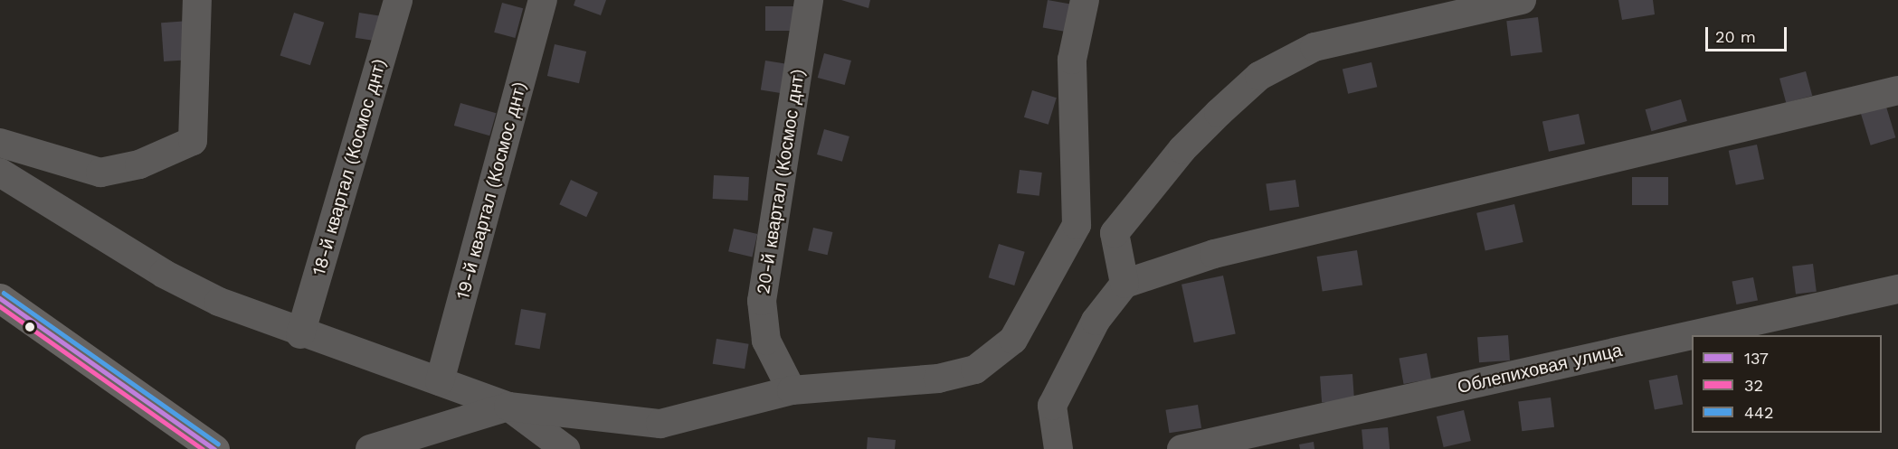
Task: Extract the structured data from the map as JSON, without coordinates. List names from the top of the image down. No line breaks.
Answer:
{"streets":{"street":["18-й квартал (Космос днт)","20-й квартал (Космос днт)","19-й квартал (Космос днт)","Облепиховая улица"]},"lines":["transit line 442","transit line 137","transit line 32"],"legend":["137","32","442"],"scale_bar":"20 m"}
